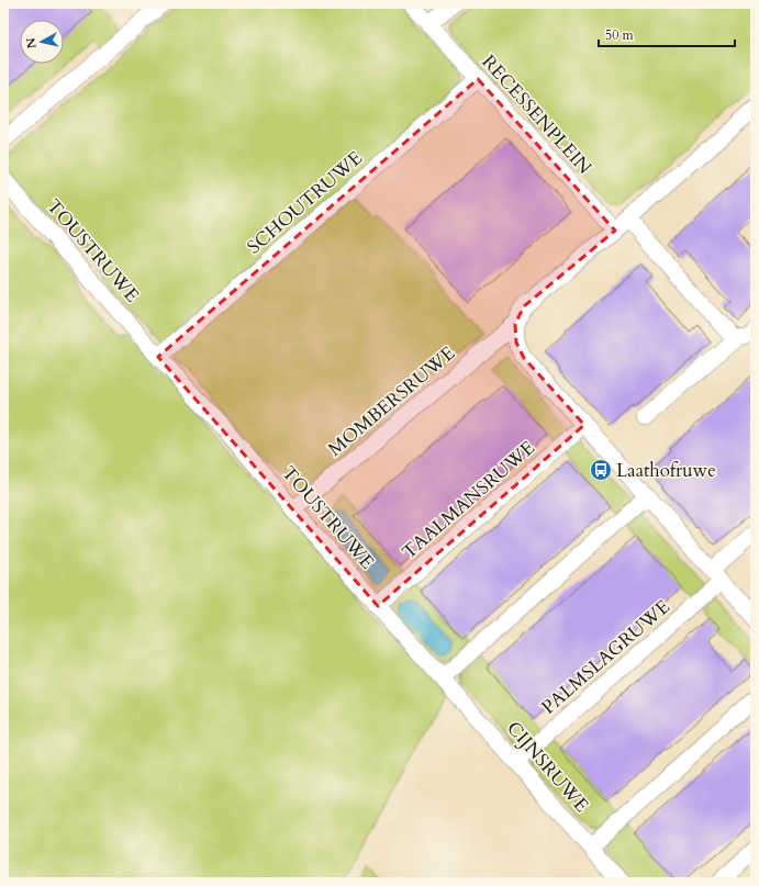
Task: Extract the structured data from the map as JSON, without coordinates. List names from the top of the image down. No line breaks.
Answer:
{"streets":{"street":["RECESSENPLEIN","SCHOUTRUWE","TOUSTRUWE","MOMBERSRUWE","TAALMANSRUWE","PALMSLAGRUWE","CIJNSRUWE"]},"crossings":[["RECESSENPLEIN","SCHOUTRUWE"],["SCHOUTRUWE","TOUSTRUWE"],["TOUSTRUWE","MOMBERSRUWE"],["TOUSTRUWE","TAALMANSRUWE"],["TOUSTRUWE","CIJNSRUWE"],["PALMSLAGRUWE","CIJNSRUWE"]],"places":{"bus stop":["Laathofruwe"]},"scale_bar":"50 m","north":"left"}
